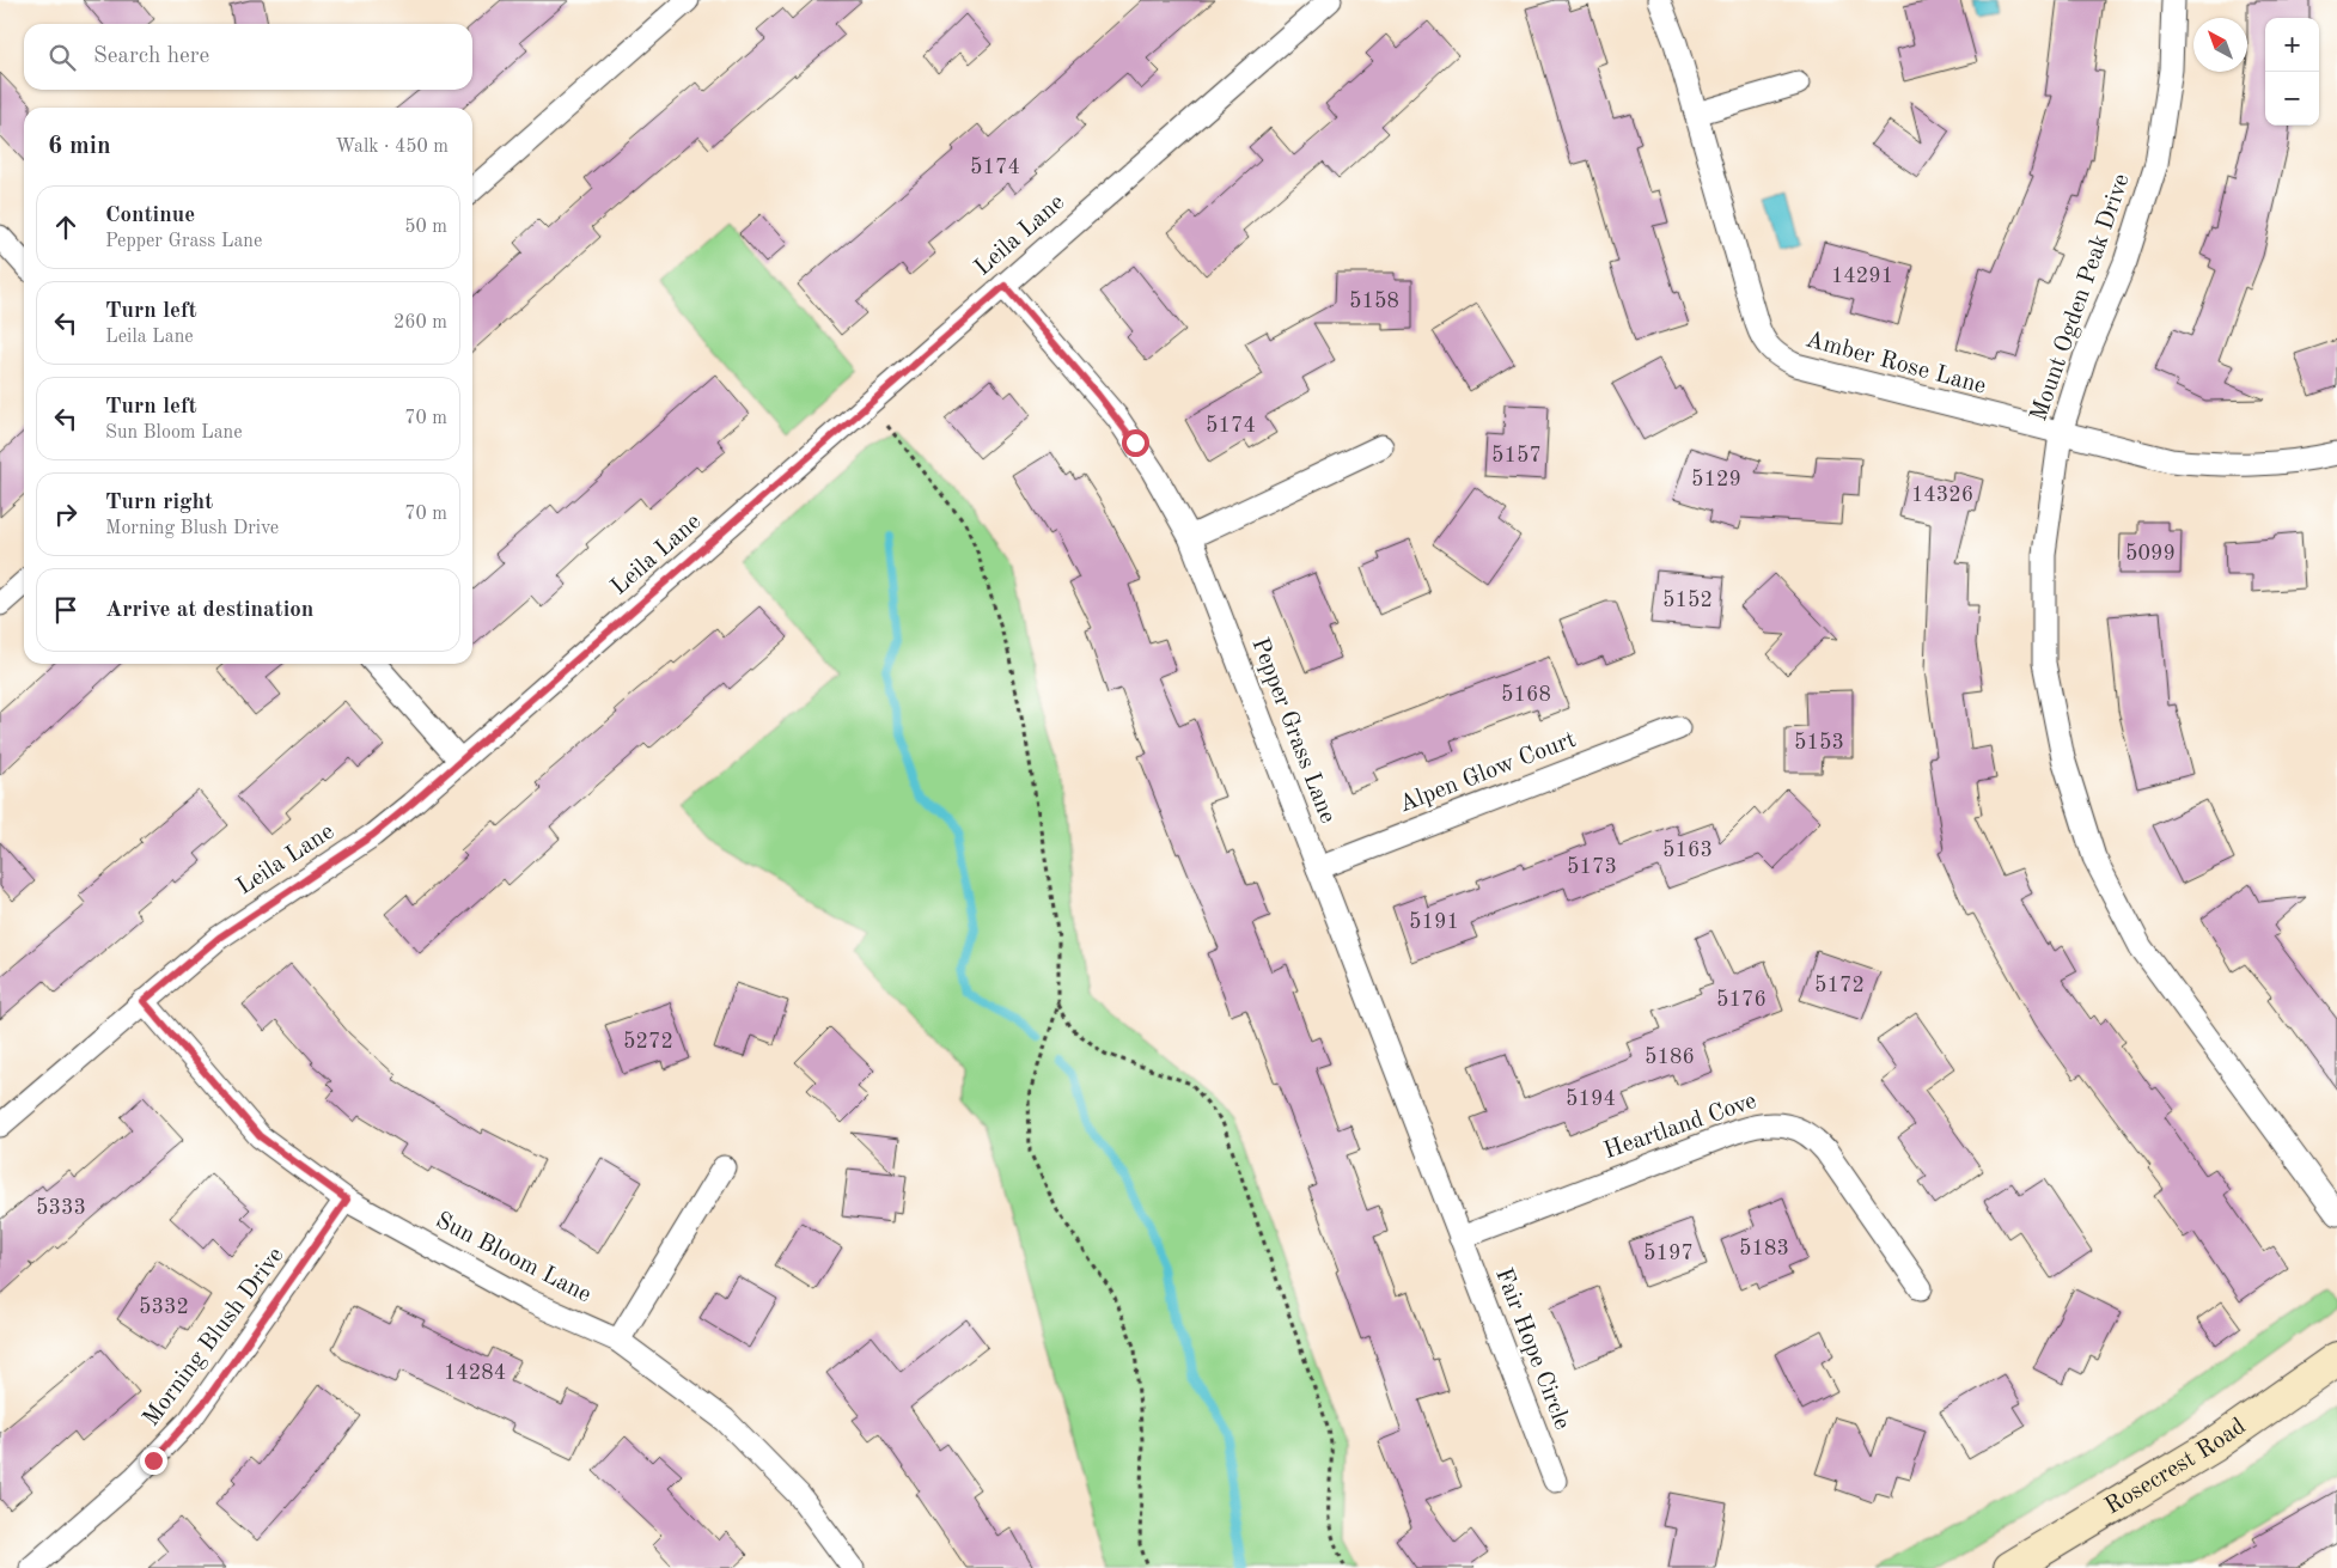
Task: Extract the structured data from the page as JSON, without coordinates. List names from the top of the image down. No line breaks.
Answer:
{"streets":{"main road":["Rosecrest Road"],"street":["Leila Lane","Mount Ogden Peak Drive","Amber Rose Lane","Pepper Grass Lane","Alpen Glow Court","Heartland Cove","Sun Bloom Lane","Morning Blush Drive","Fair Hope Circle"]},"crossings":[["Leila Lane","Pepper Grass Lane"],["Leila Lane","Sun Bloom Lane"],["Mount Ogden Peak Drive","Amber Rose Lane"],["Pepper Grass Lane","Alpen Glow Court"],["Pepper Grass Lane","Heartland Cove"],["Pepper Grass Lane","Fair Hope Circle"],["Heartland Cove","Fair Hope Circle"],["Sun Bloom Lane","Morning Blush Drive"]],"house_numbers":["5174","14291","5158","5174","5157","5129","14326","5099","5152","5168","5153","5163","5173","5191","5172","5176","5272","5186","5194","5333","5183","5197","5332","14284"],"north":"top left","page":{"map_buttons":["+","−"],"search":"Search here","heading":["6 min","Walk · 450 m"],"list":[["Continue","Pepper Grass Lane","50 m"],["Turn left","Leila Lane","260 m"],["Turn left","Sun Bloom Lane","70 m"],["Turn right","Morning Blush Drive","70 m"],"Arrive at destination"]}}
